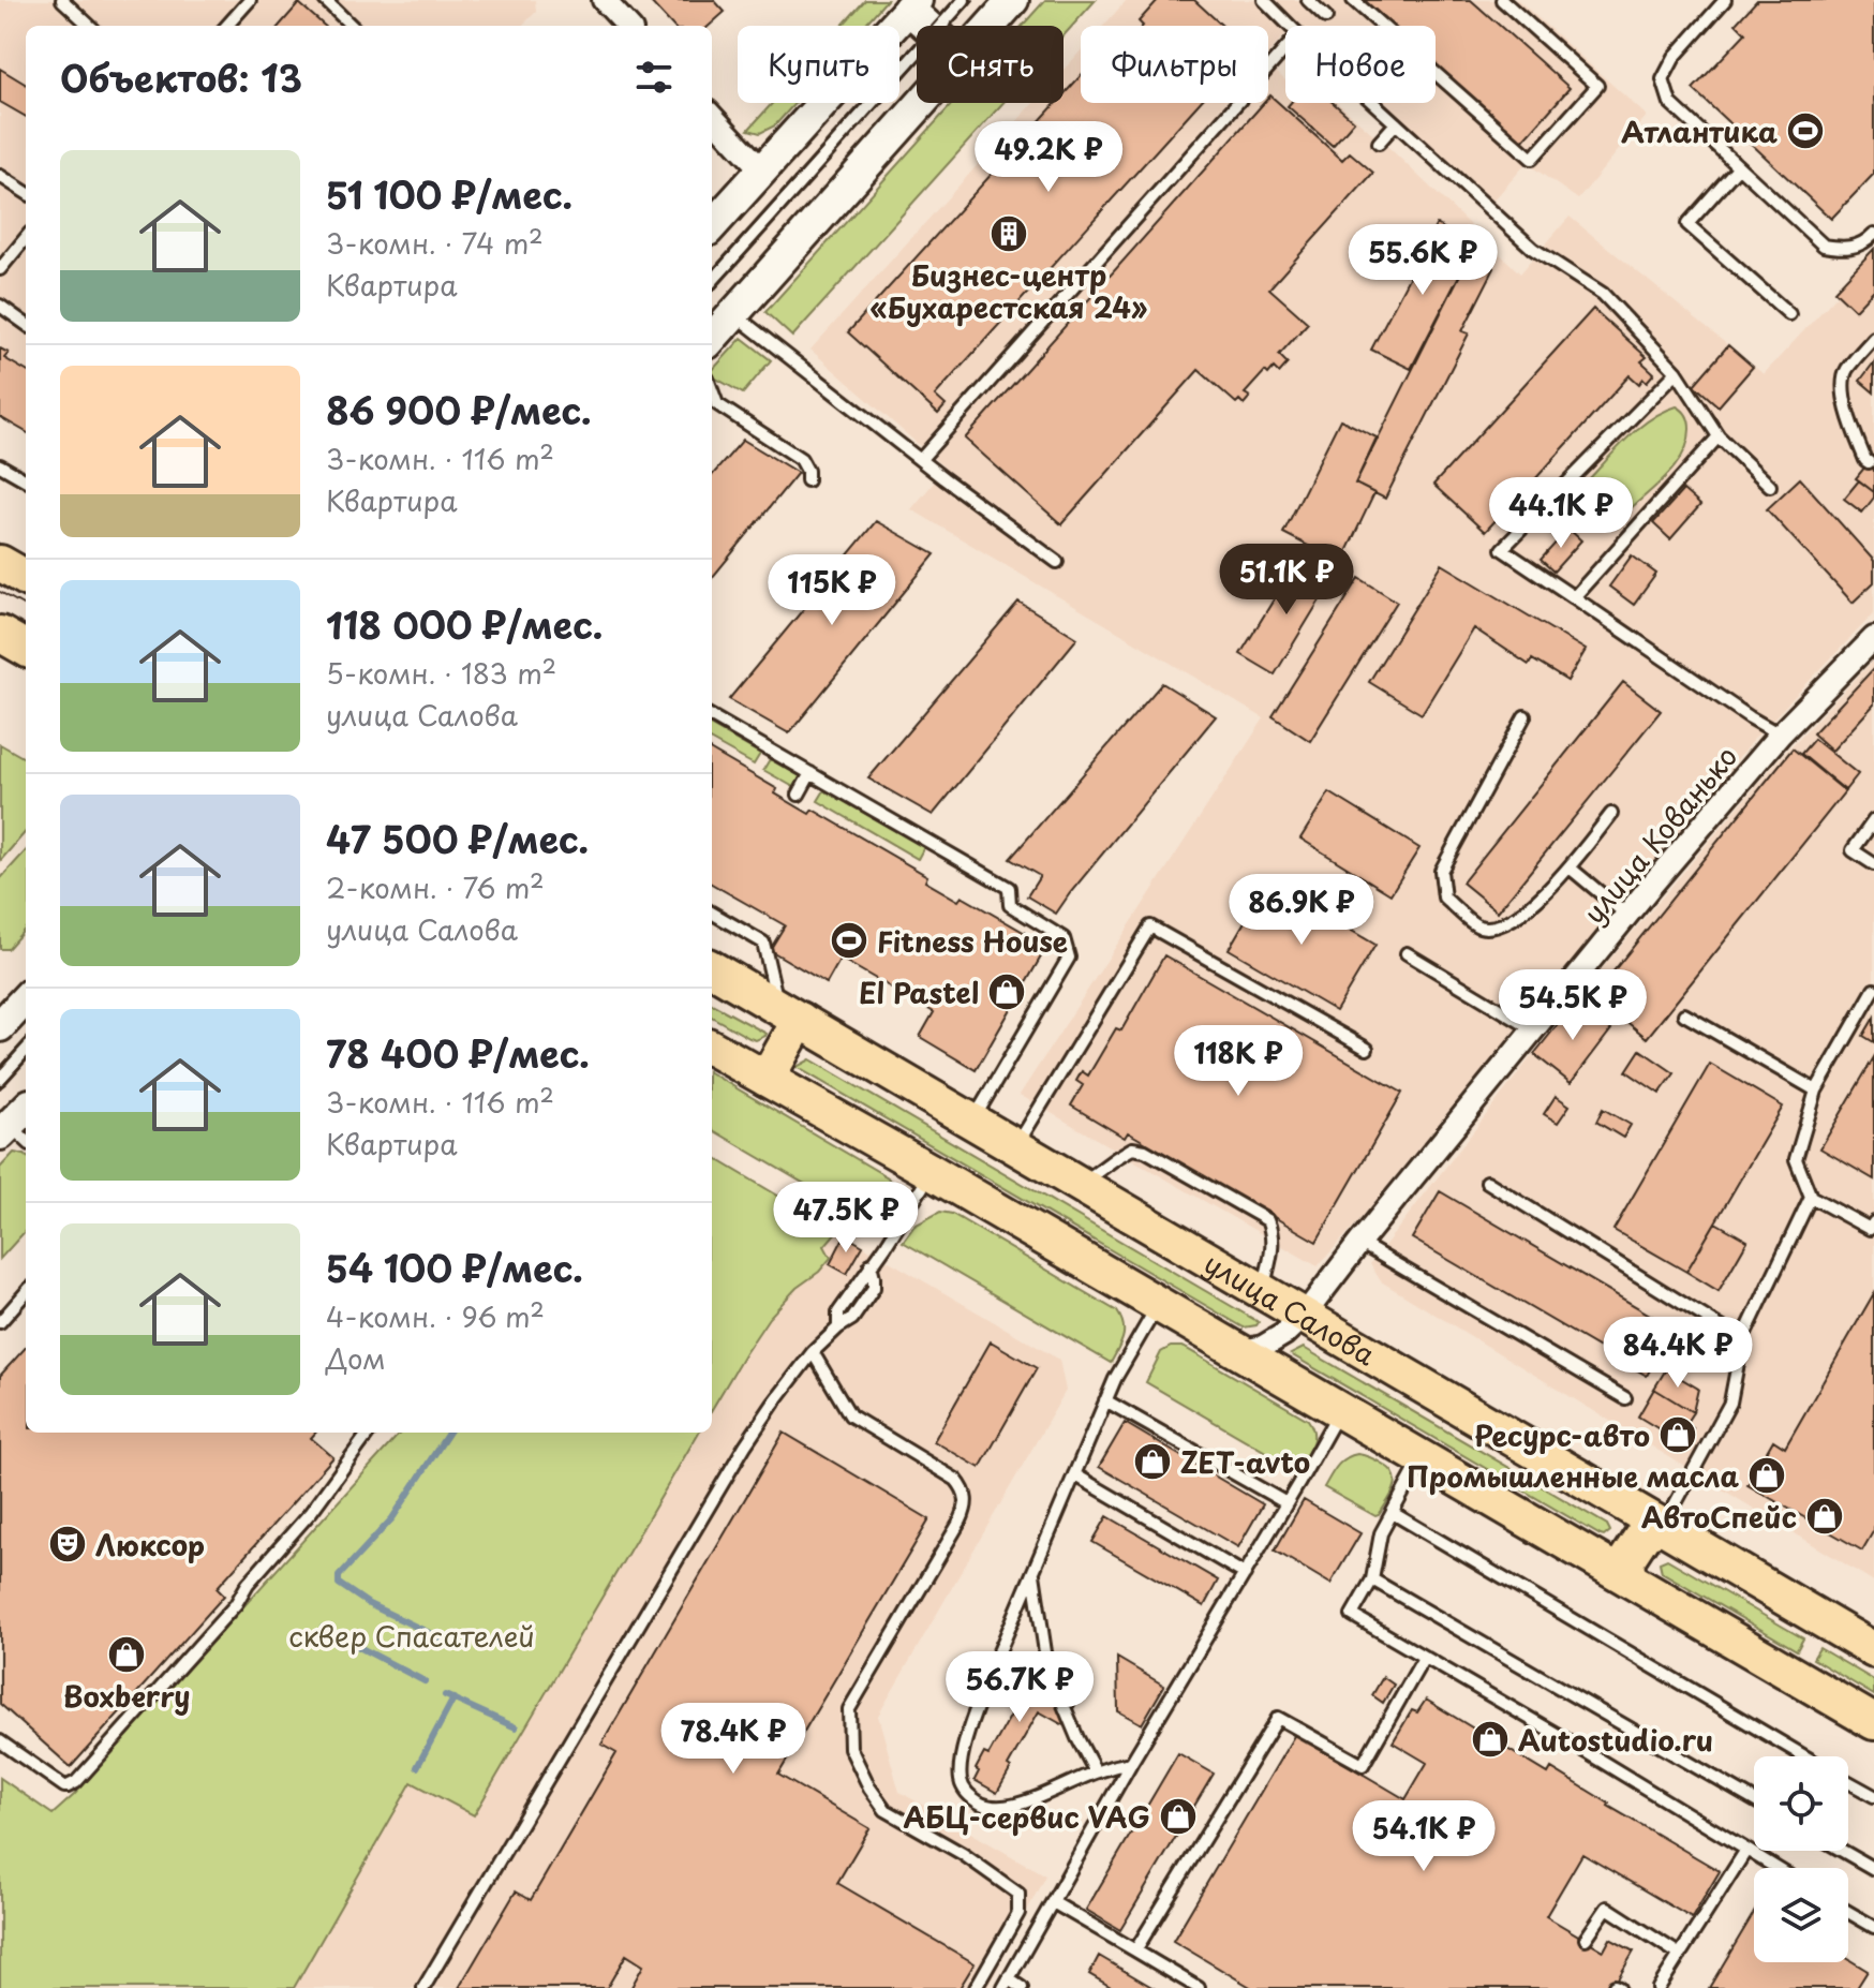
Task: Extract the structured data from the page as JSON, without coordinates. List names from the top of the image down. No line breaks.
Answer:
{"streets":{"main road":["улица Салова"],"street":["улица Кованько"]},"crossings":[["улица Кованько","улица Салова"]],"parks":["cквер Спасателей"],"places":{"sports":["Атлантика","Fitness House"],"building":["Бизнес-центр «Бухарестская 24»"],"shop":["El Pastel","Ресурс-авто","ZET-avto","Промышленные масла","АвтоСпейс","Boxberry","Autostudio.ru","АБЦ-сервис VAG"],"theatre":["Люксор"]},"page":{"chip":["Купить","Снять","Фильтры","Новое"],"heading":"Объектов: 13","price":["49.2K ₽","55.6K ₽","44.1K ₽","51.1K ₽","115K ₽","86.9K ₽","54.5K ₽","118K ₽","47.5K ₽","84.4K ₽","56.7K ₽","78.4K ₽","54.1K ₽"],"list":[{"name":"51 100 ₽/мес.","note":"3-комн. · 74 m² · Квартира"},{"name":"86 900 ₽/мес.","note":"3-комн. · 116 m² · Квартира"},{"name":"118 000 ₽/мес.","note":"5-комн. · 183 m² · улица Салова"},{"name":"47 500 ₽/мес.","note":"2-комн. · 76 m² · улица Салова"},{"name":"78 400 ₽/мес.","note":"3-комн. · 116 m² · Квартира"},{"name":"54 100 ₽/мес.","note":"4-комн. · 96 m² · Дом"}]}}
